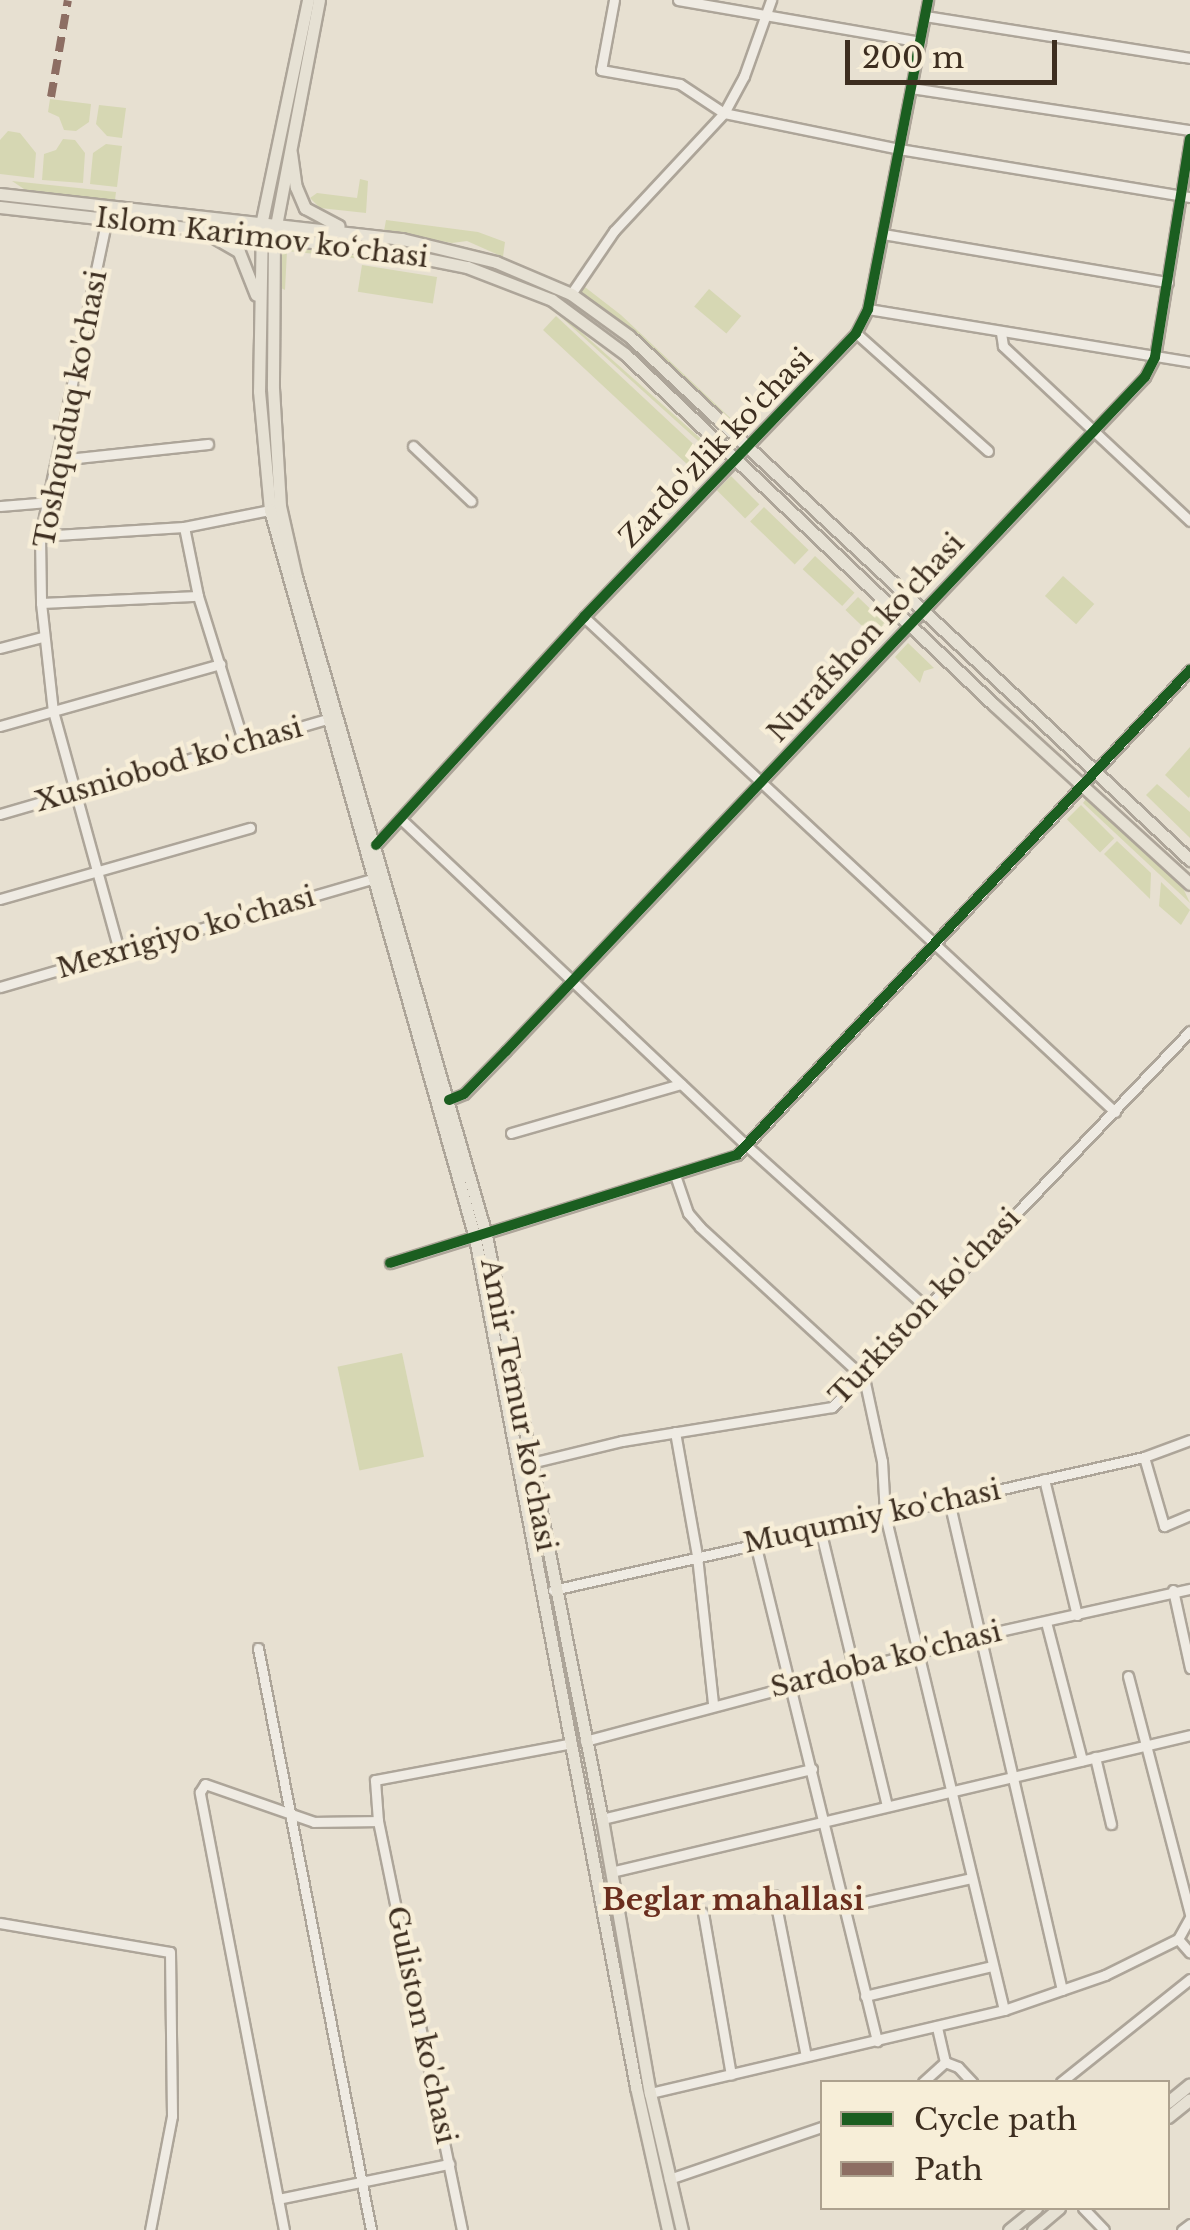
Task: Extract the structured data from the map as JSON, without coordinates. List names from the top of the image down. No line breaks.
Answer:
{"streets":{"main road":["Islom Karimov ko‘chasi","Amir Temur ko'chasi"],"street":["Toshquduq ko'chasi","Zardo'zlik ko'chasi","Nurafshon ko'chasi","Xusniobod ko'chasi","Mexrigiyo ko'chasi","Turkiston ko'chasi","Muqumiy ko'chasi","Sardoba ko'chasi","Guliston ko'chasi"]},"crossings":[["Islom Karimov ko‘chasi","Toshquduq ko'chasi"],["Islom Karimov ko‘chasi","Zardo'zlik ko'chasi"],["Islom Karimov ko‘chasi","Nurafshon ko'chasi"],["Islom Karimov ko‘chasi","Amir Temur ko'chasi"],["Toshquduq ko'chasi","Xusniobod ko'chasi"],["Toshquduq ko'chasi","Mexrigiyo ko'chasi"],["Zardo'zlik ko'chasi","Amir Temur ko'chasi"],["Nurafshon ko'chasi","Amir Temur ko'chasi"],["Xusniobod ko'chasi","Amir Temur ko'chasi"],["Mexrigiyo ko'chasi","Amir Temur ko'chasi"],["Turkiston ko'chasi","Amir Temur ko'chasi"],["Amir Temur ko'chasi","Muqumiy ko'chasi"],["Amir Temur ko'chasi","Sardoba ko'chasi"],["Amir Temur ko'chasi","Guliston ko'chasi"],["Sardoba ko'chasi","Guliston ko'chasi"]],"districts":["Beglar mahallasi"],"legend":["Cycle path","Path"],"scale_bar":"200 m"}
